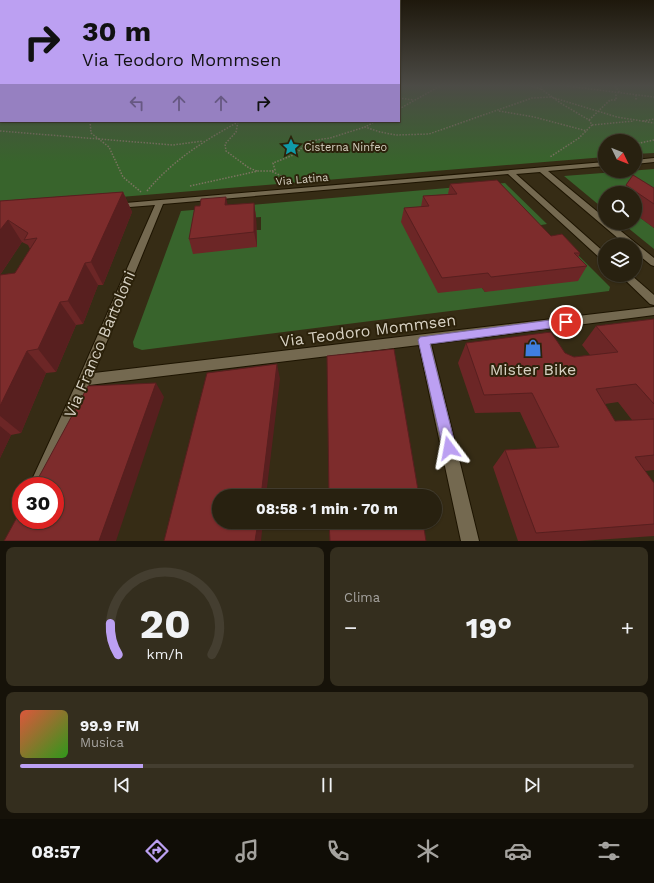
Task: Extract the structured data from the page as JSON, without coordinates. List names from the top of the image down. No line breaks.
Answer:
{"streets":{"street":["Via Latina","Via Teodoro Mommsen","Via Franco Bartoloni"]},"crossings":[["Via Latina","Via Franco Bartoloni"],["Via Teodoro Mommsen","Via Franco Bartoloni"]],"places":{"place":["Cisterna Ninfeo"],"shop":["Mister Bike"]},"north":"bottom right","page":{"turn":["30 m","Via Teodoro Mommsen"],"limit":"30","trip":"08:58 · 1 min · 70 m","tile":"Clima","heat":["−","19°","+"],"song":["99.9 FM","Musica"],"tabs":"08:57","gauge":["20","km/h"]}}
